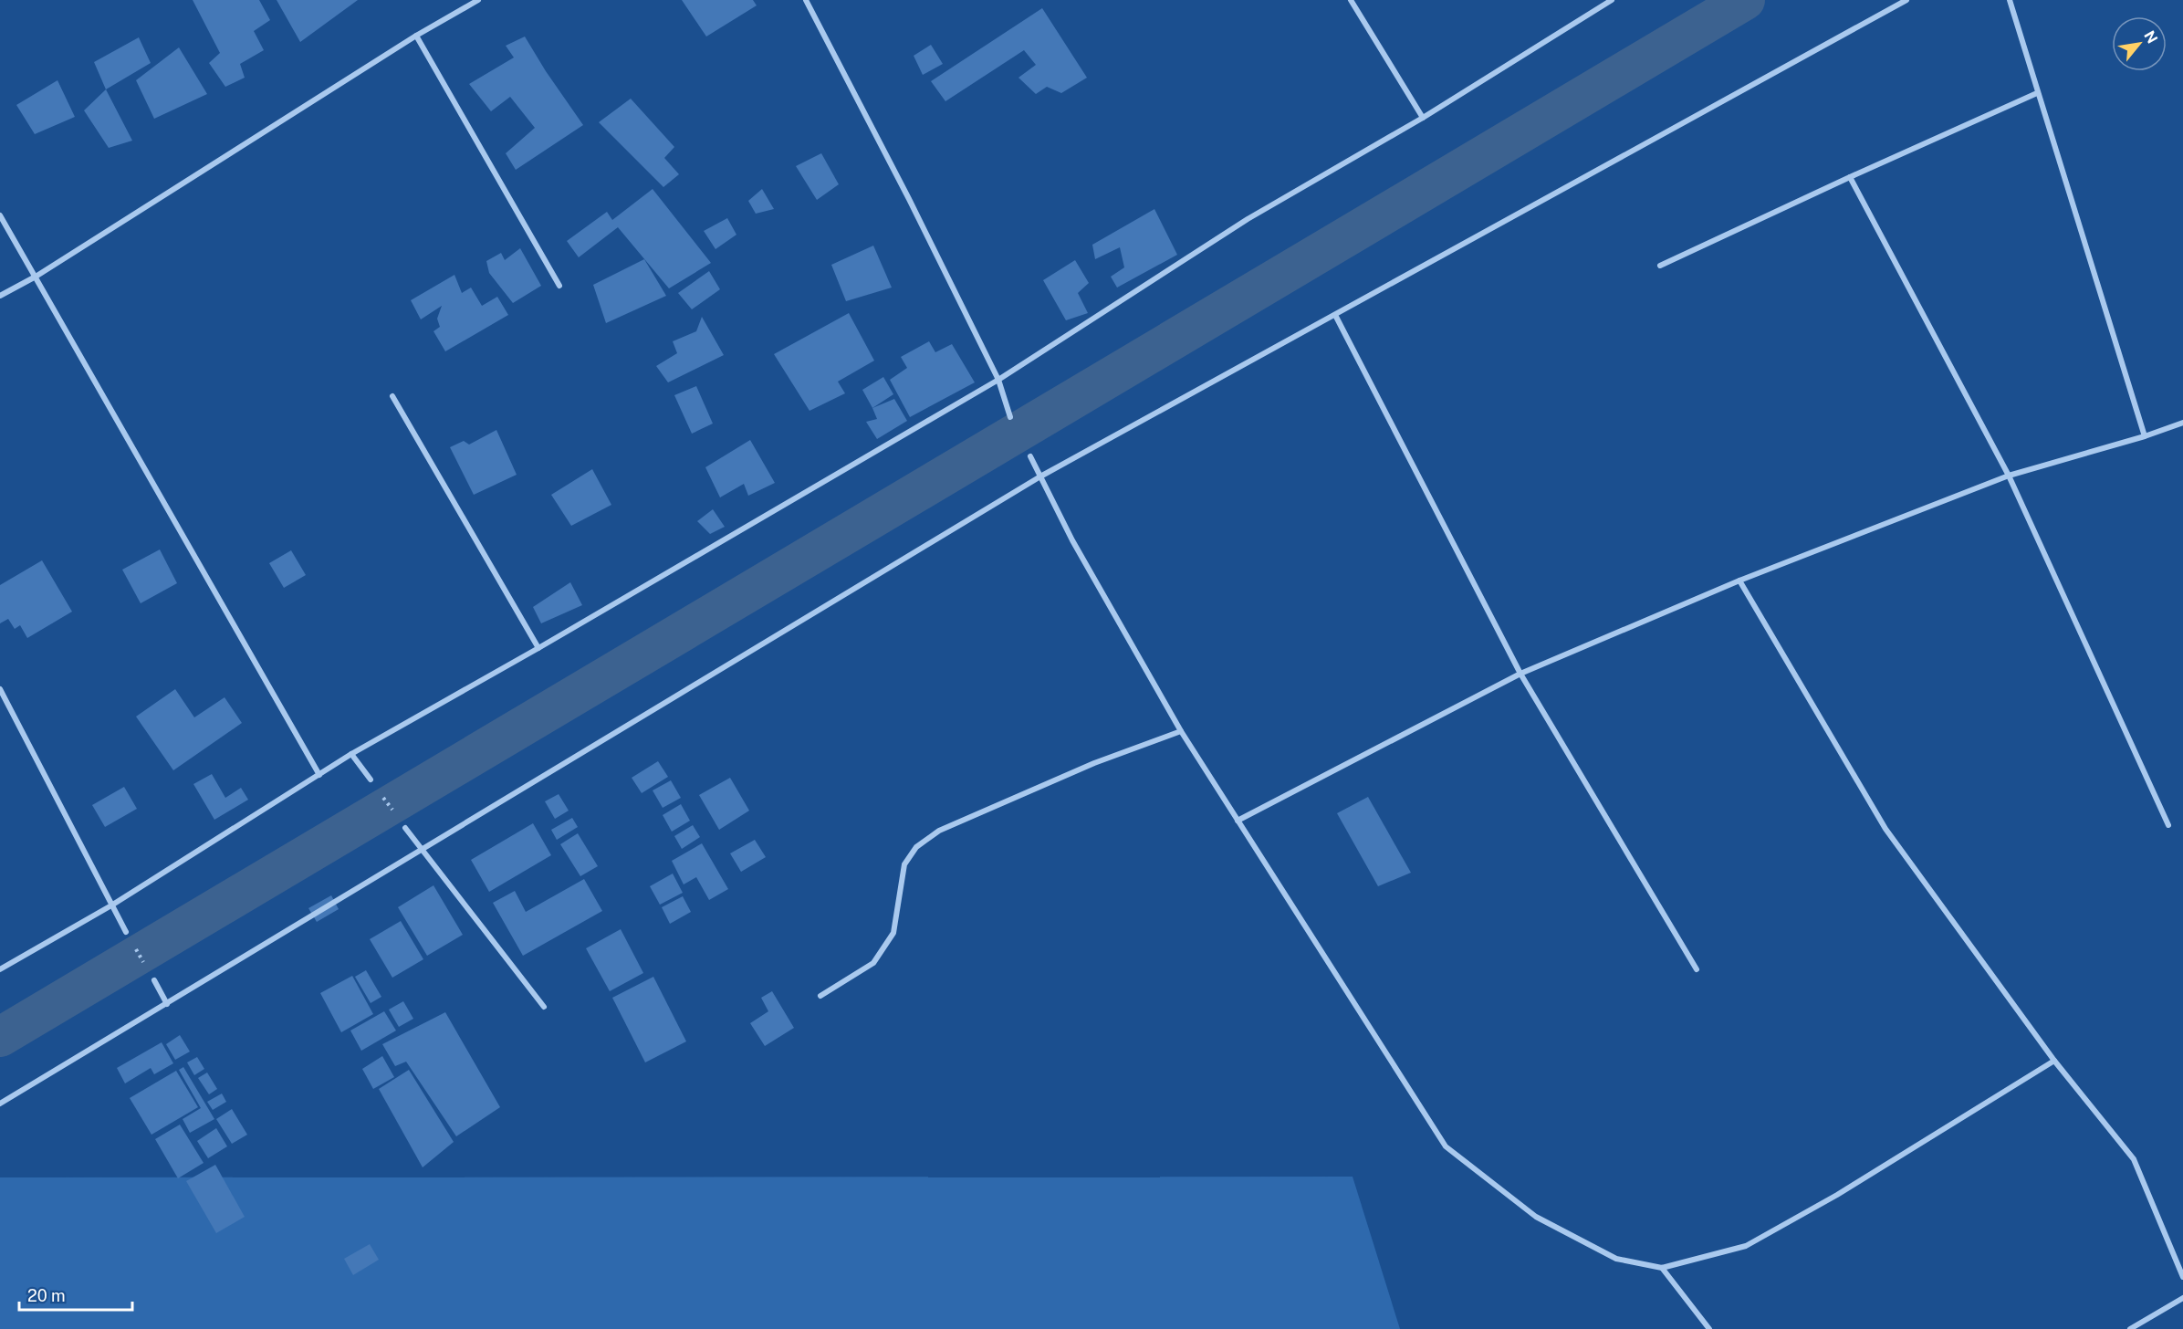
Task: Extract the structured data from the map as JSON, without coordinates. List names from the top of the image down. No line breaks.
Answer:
{"scale_bar":"20 m","north":"top right"}
